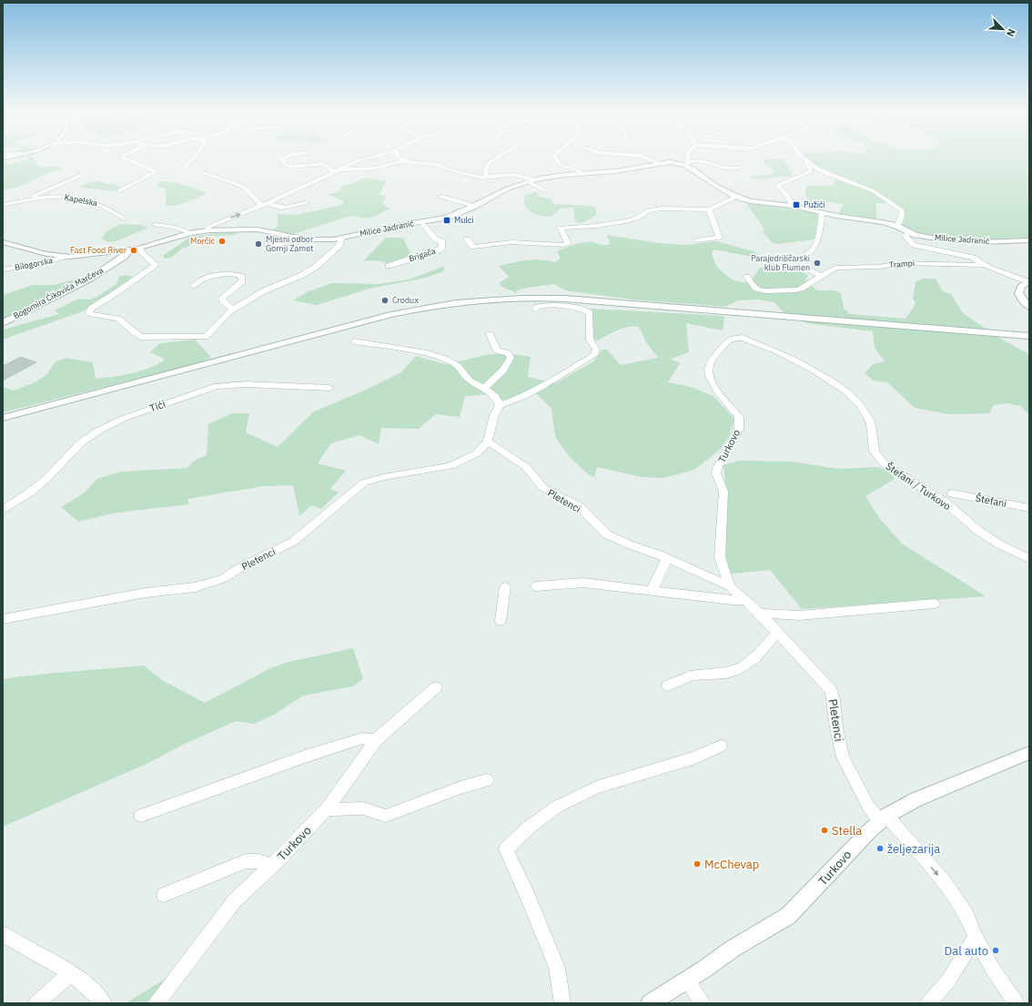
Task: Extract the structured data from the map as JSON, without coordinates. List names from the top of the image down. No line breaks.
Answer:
{"streets":{"street":["Kapelska","Milice Jadranić","Brigača","Bilogorska","Trampi","Bogomira Ćikovića Marčeva","Tići","Turkovo","Štefani / Turkovo","Pletenci","Štefani"]},"crossings":[["Milice Jadranić","Brigača"],["Milice Jadranić","Bilogorska"],["Milice Jadranić","Trampi"],["Milice Jadranić","Bogomira Ćikovića Marčeva"],["Turkovo","Štefani / Turkovo"],["Turkovo","Pletenci"]],"places":{"transit":["Pužići","Mulci"],"other":["Morčić","Mjesni odbor Gornji Zamet","Fast Food River","Parajedriličarski klub Flumen","Crodux","Stella","željezarija","McChevap","Dal auto"]},"north":"bottom right"}
